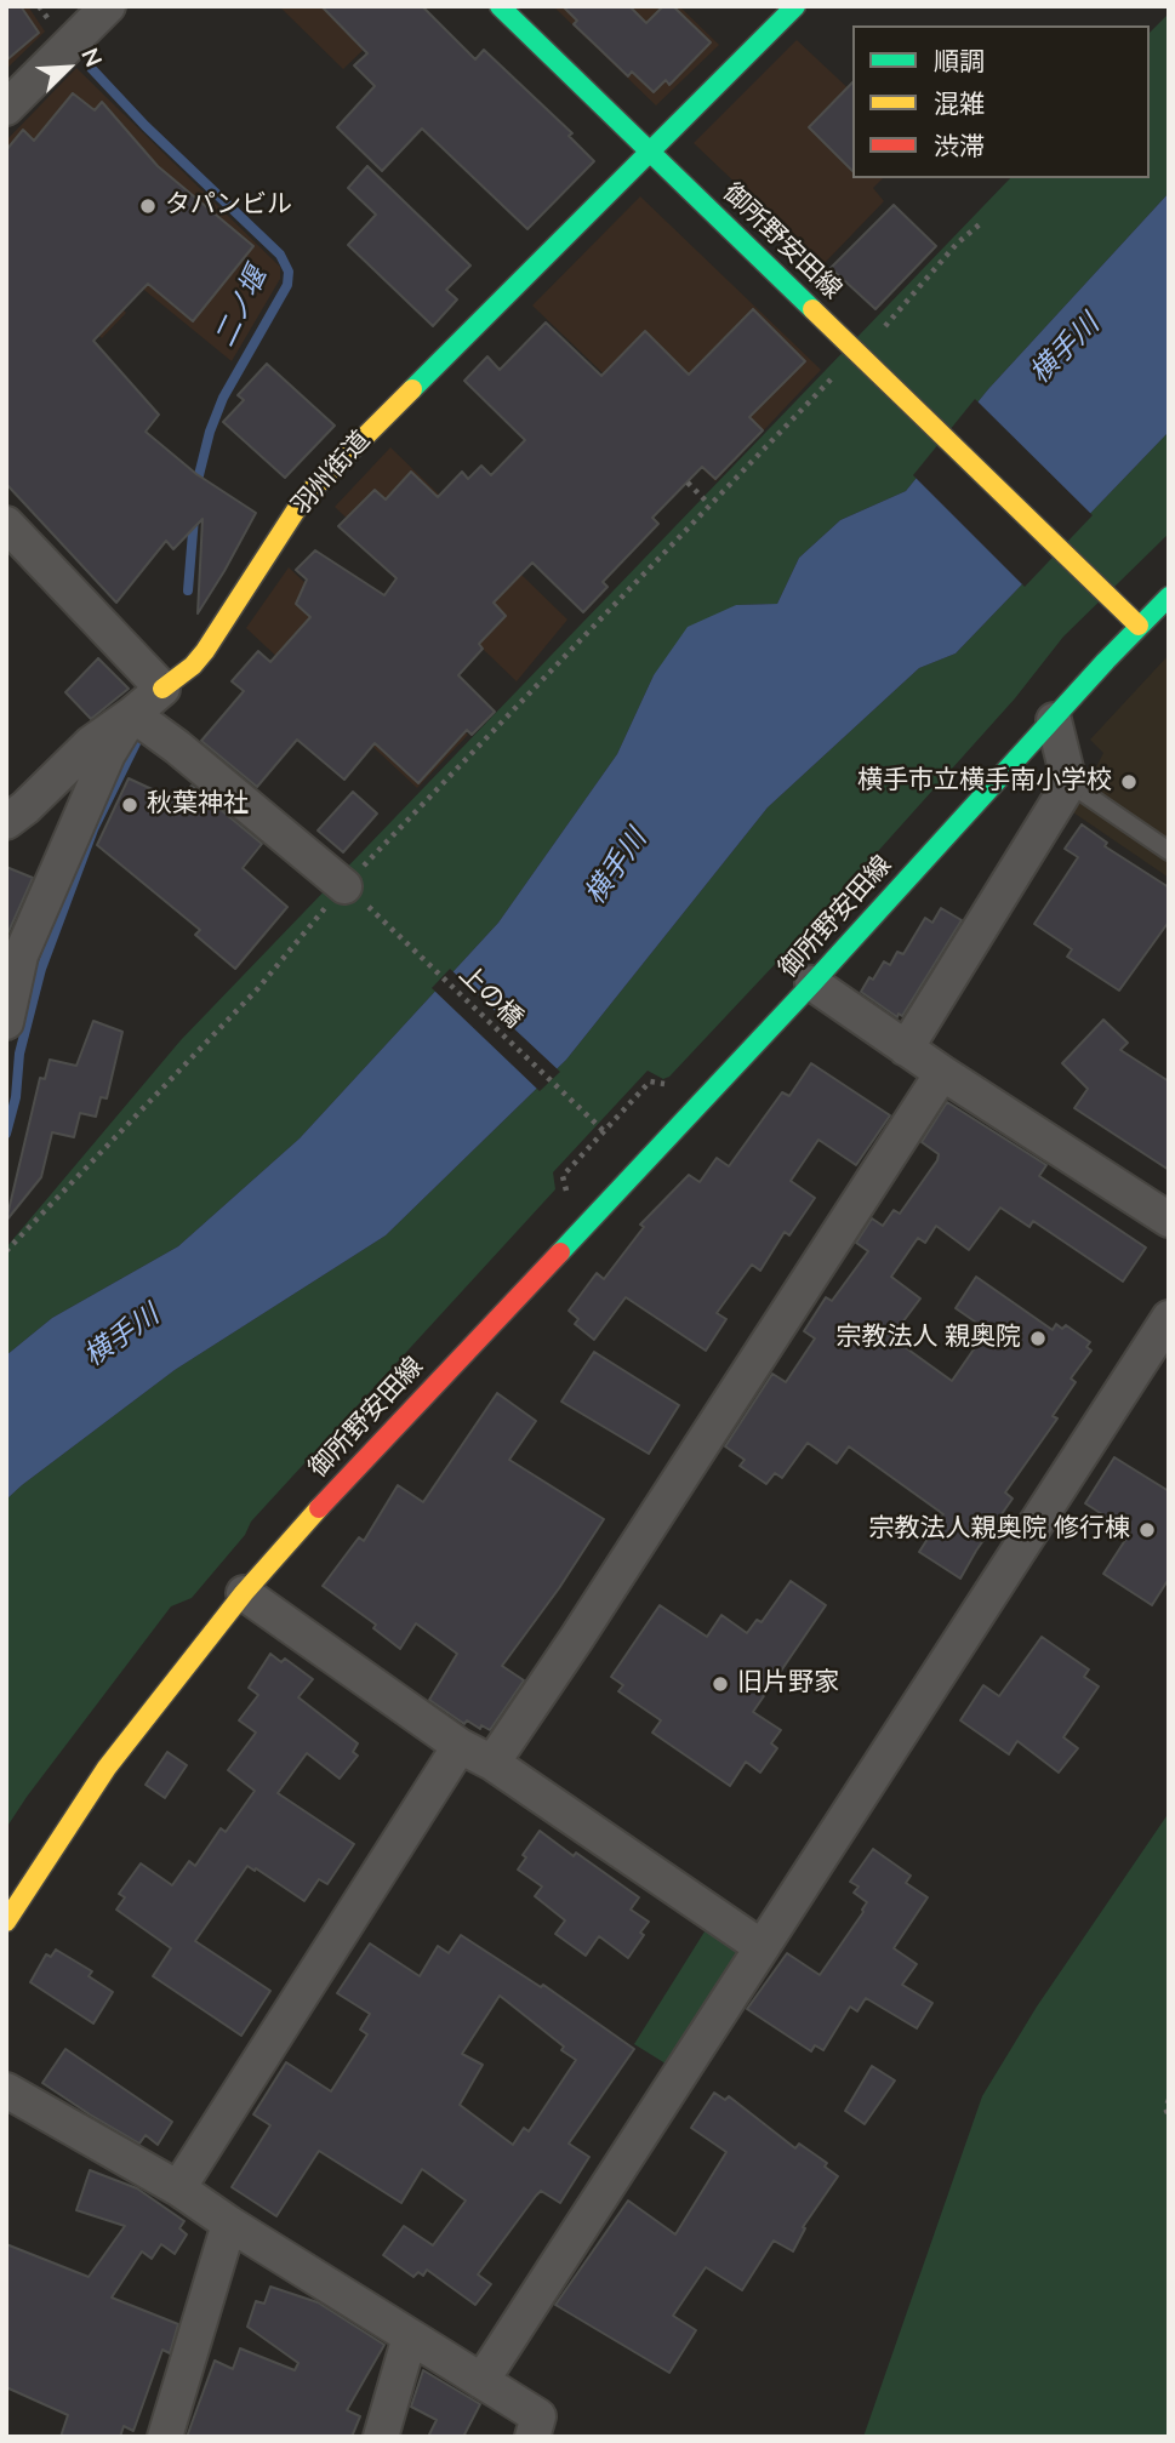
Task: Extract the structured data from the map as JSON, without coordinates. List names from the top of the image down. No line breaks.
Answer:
{"streets":{"main road":["御所野安田線","羽州街道"],"path":["上の橋"]},"crossings":[["御所野安田線","羽州街道"]],"water":["二ノ堰","横手川"],"places":["タパンビル","横手市立横手南小学校","秋葉神社","宗教法人 親奥院","宗教法人親奥院 修行棟","旧片野家"],"legend":["順調","混雑","渋滞"],"north":"top right"}
